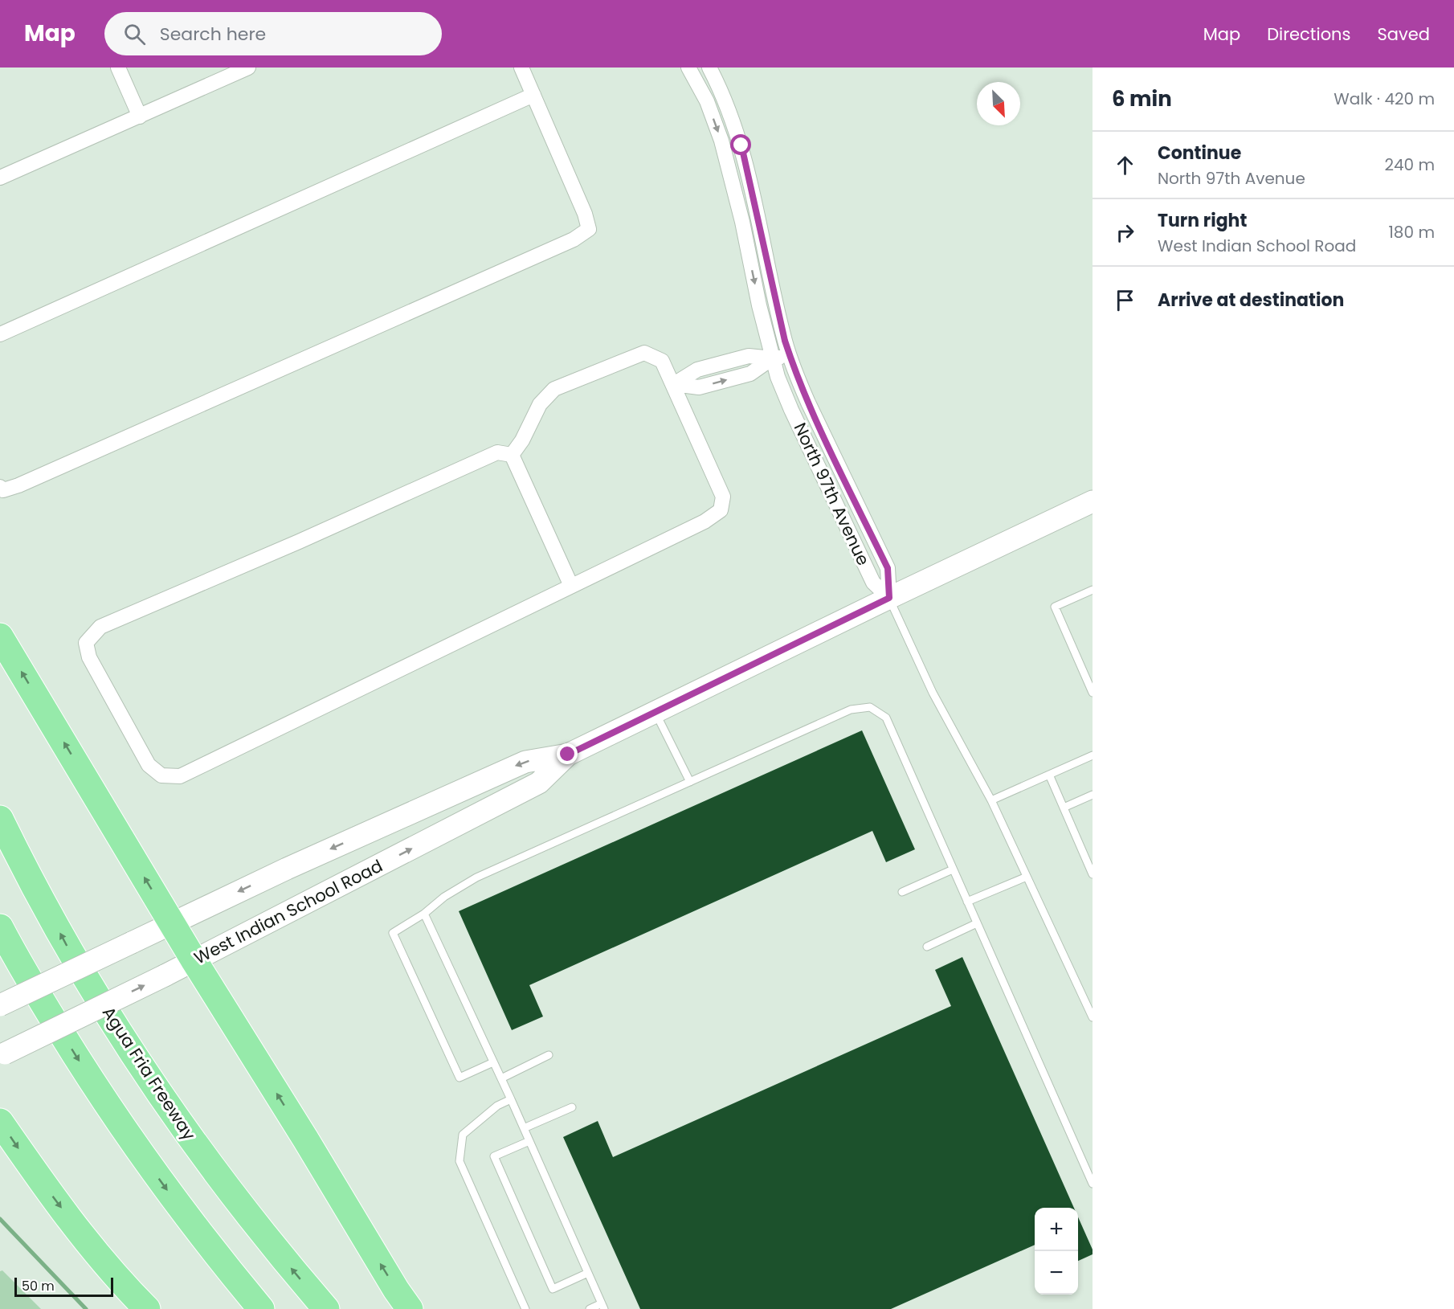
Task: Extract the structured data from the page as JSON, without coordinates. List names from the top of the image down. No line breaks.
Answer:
{"streets":{"highway":["Agua Fria Freeway"],"main road":["West Indian School Road"],"street":["North 97th Avenue"]},"crossings":[["North 97th Avenue","West Indian School Road"]],"scale_bar":"50 m","north":"bottom right","page":{"header":"Map","search":"Search here","nav":["Map","Directions","Saved"],"heading":["6 min","Walk · 420 m"],"list":[["Continue","North 97th Avenue","240 m"],["Turn right","West Indian School Road","180 m"],"Arrive at destination"],"map_buttons":["+","−"],"scale":"50 m"}}
